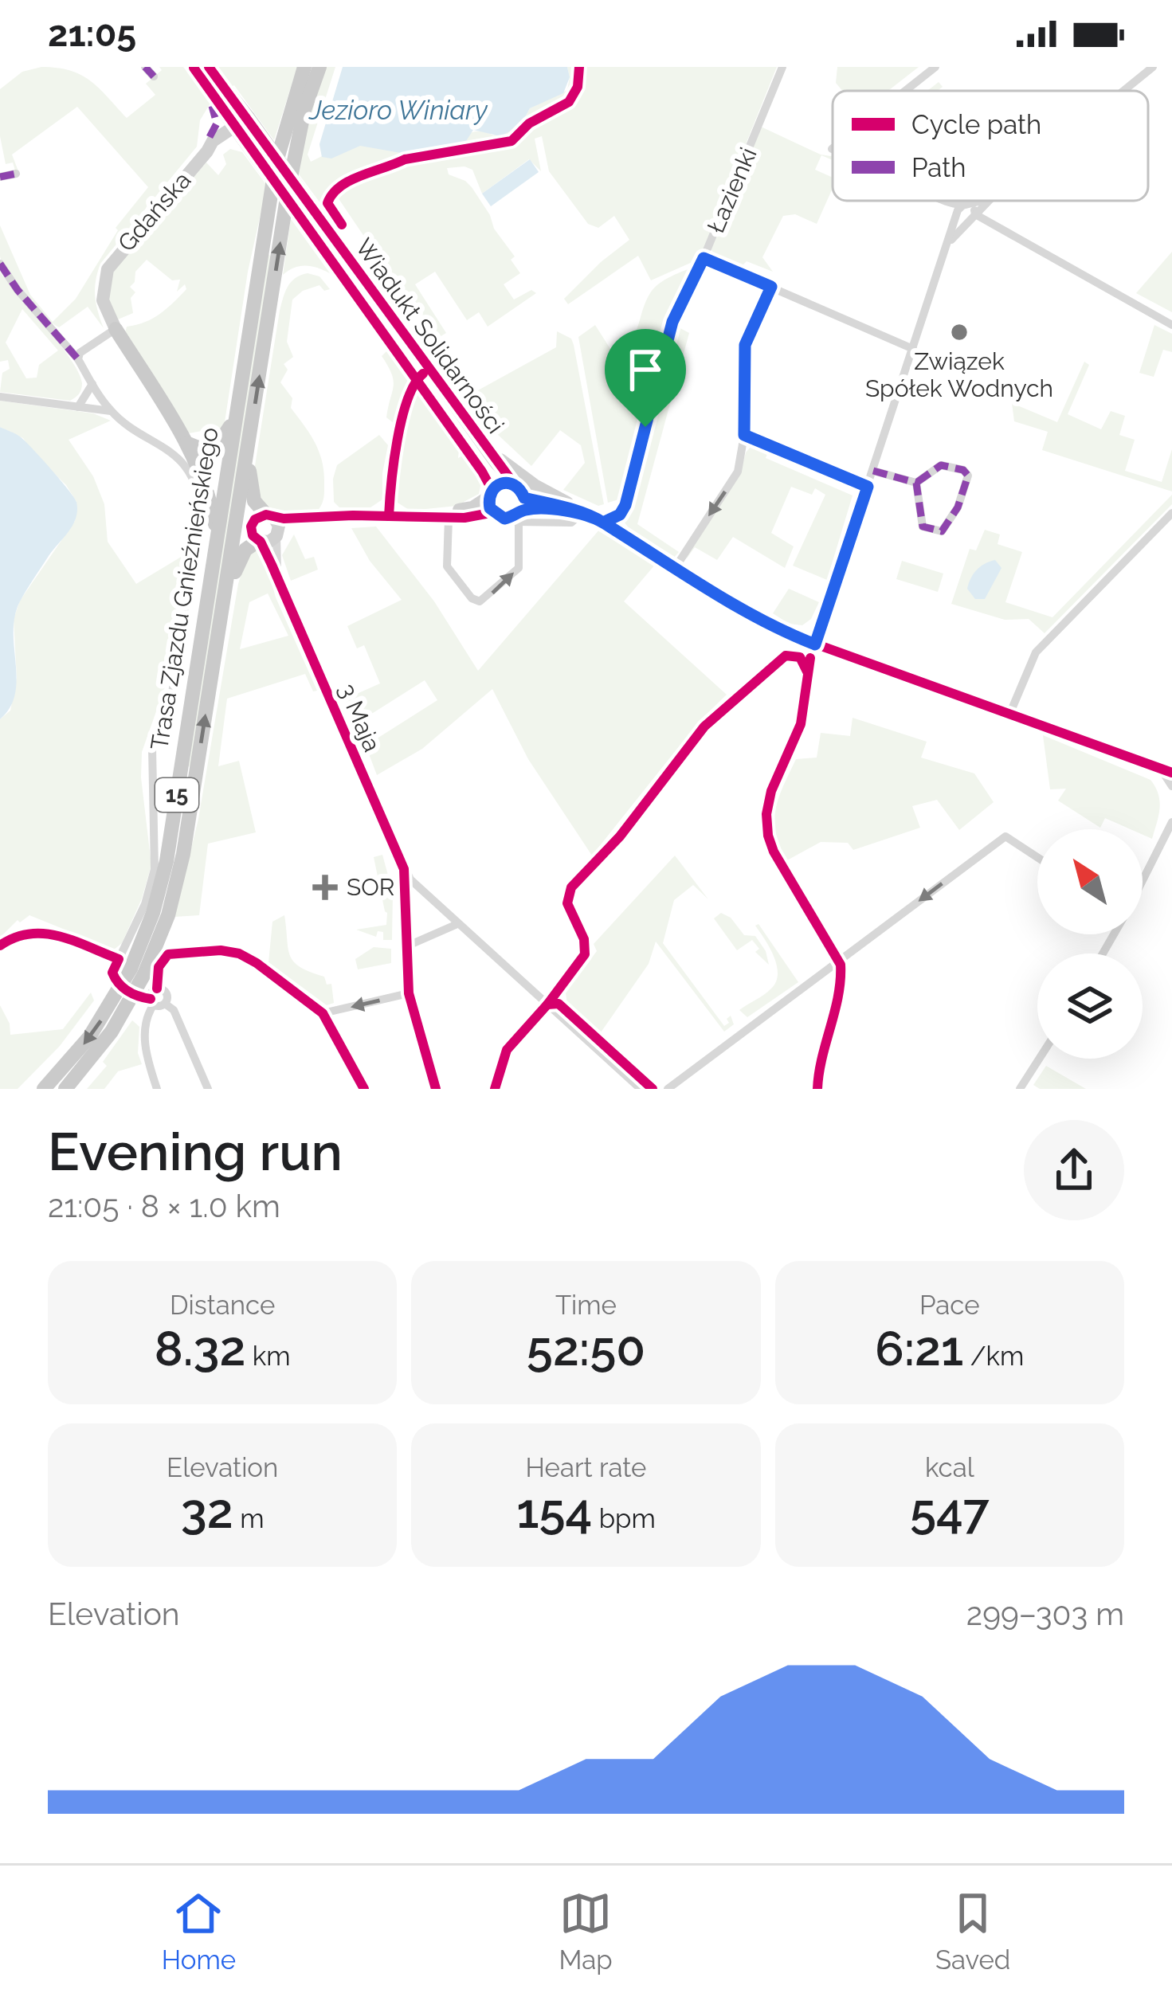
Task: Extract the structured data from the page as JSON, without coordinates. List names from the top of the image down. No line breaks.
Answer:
{"streets":{"main road":["Trasa Zjazdu Gnieźnieńskiego","15"],"street":["Łazienki","Gdańska","Wiadukt Solidarności","3 Maja"]},"crossings":[["Gdańska","Wiadukt Solidarności"]],"water":["Jezioro Winiary"],"places":{"other":["Związek Spółek Wodnych"],"health":["SOR"]},"legend":["Cycle path","Path"],"north":"top left","page":{"status":"21:05","heading":["Evening run","21:05 · 8 × 1.0 km"],"stats":[["Distance","8.32 km"],["Time","52:50"],["Pace","6:21 /km"],["Elevation","32 m"],["Heart rate","154 bpm"],["kcal","547"]],"chart":["Elevation","299–303 m"],"tabs":["Home","Map","Saved"]}}
